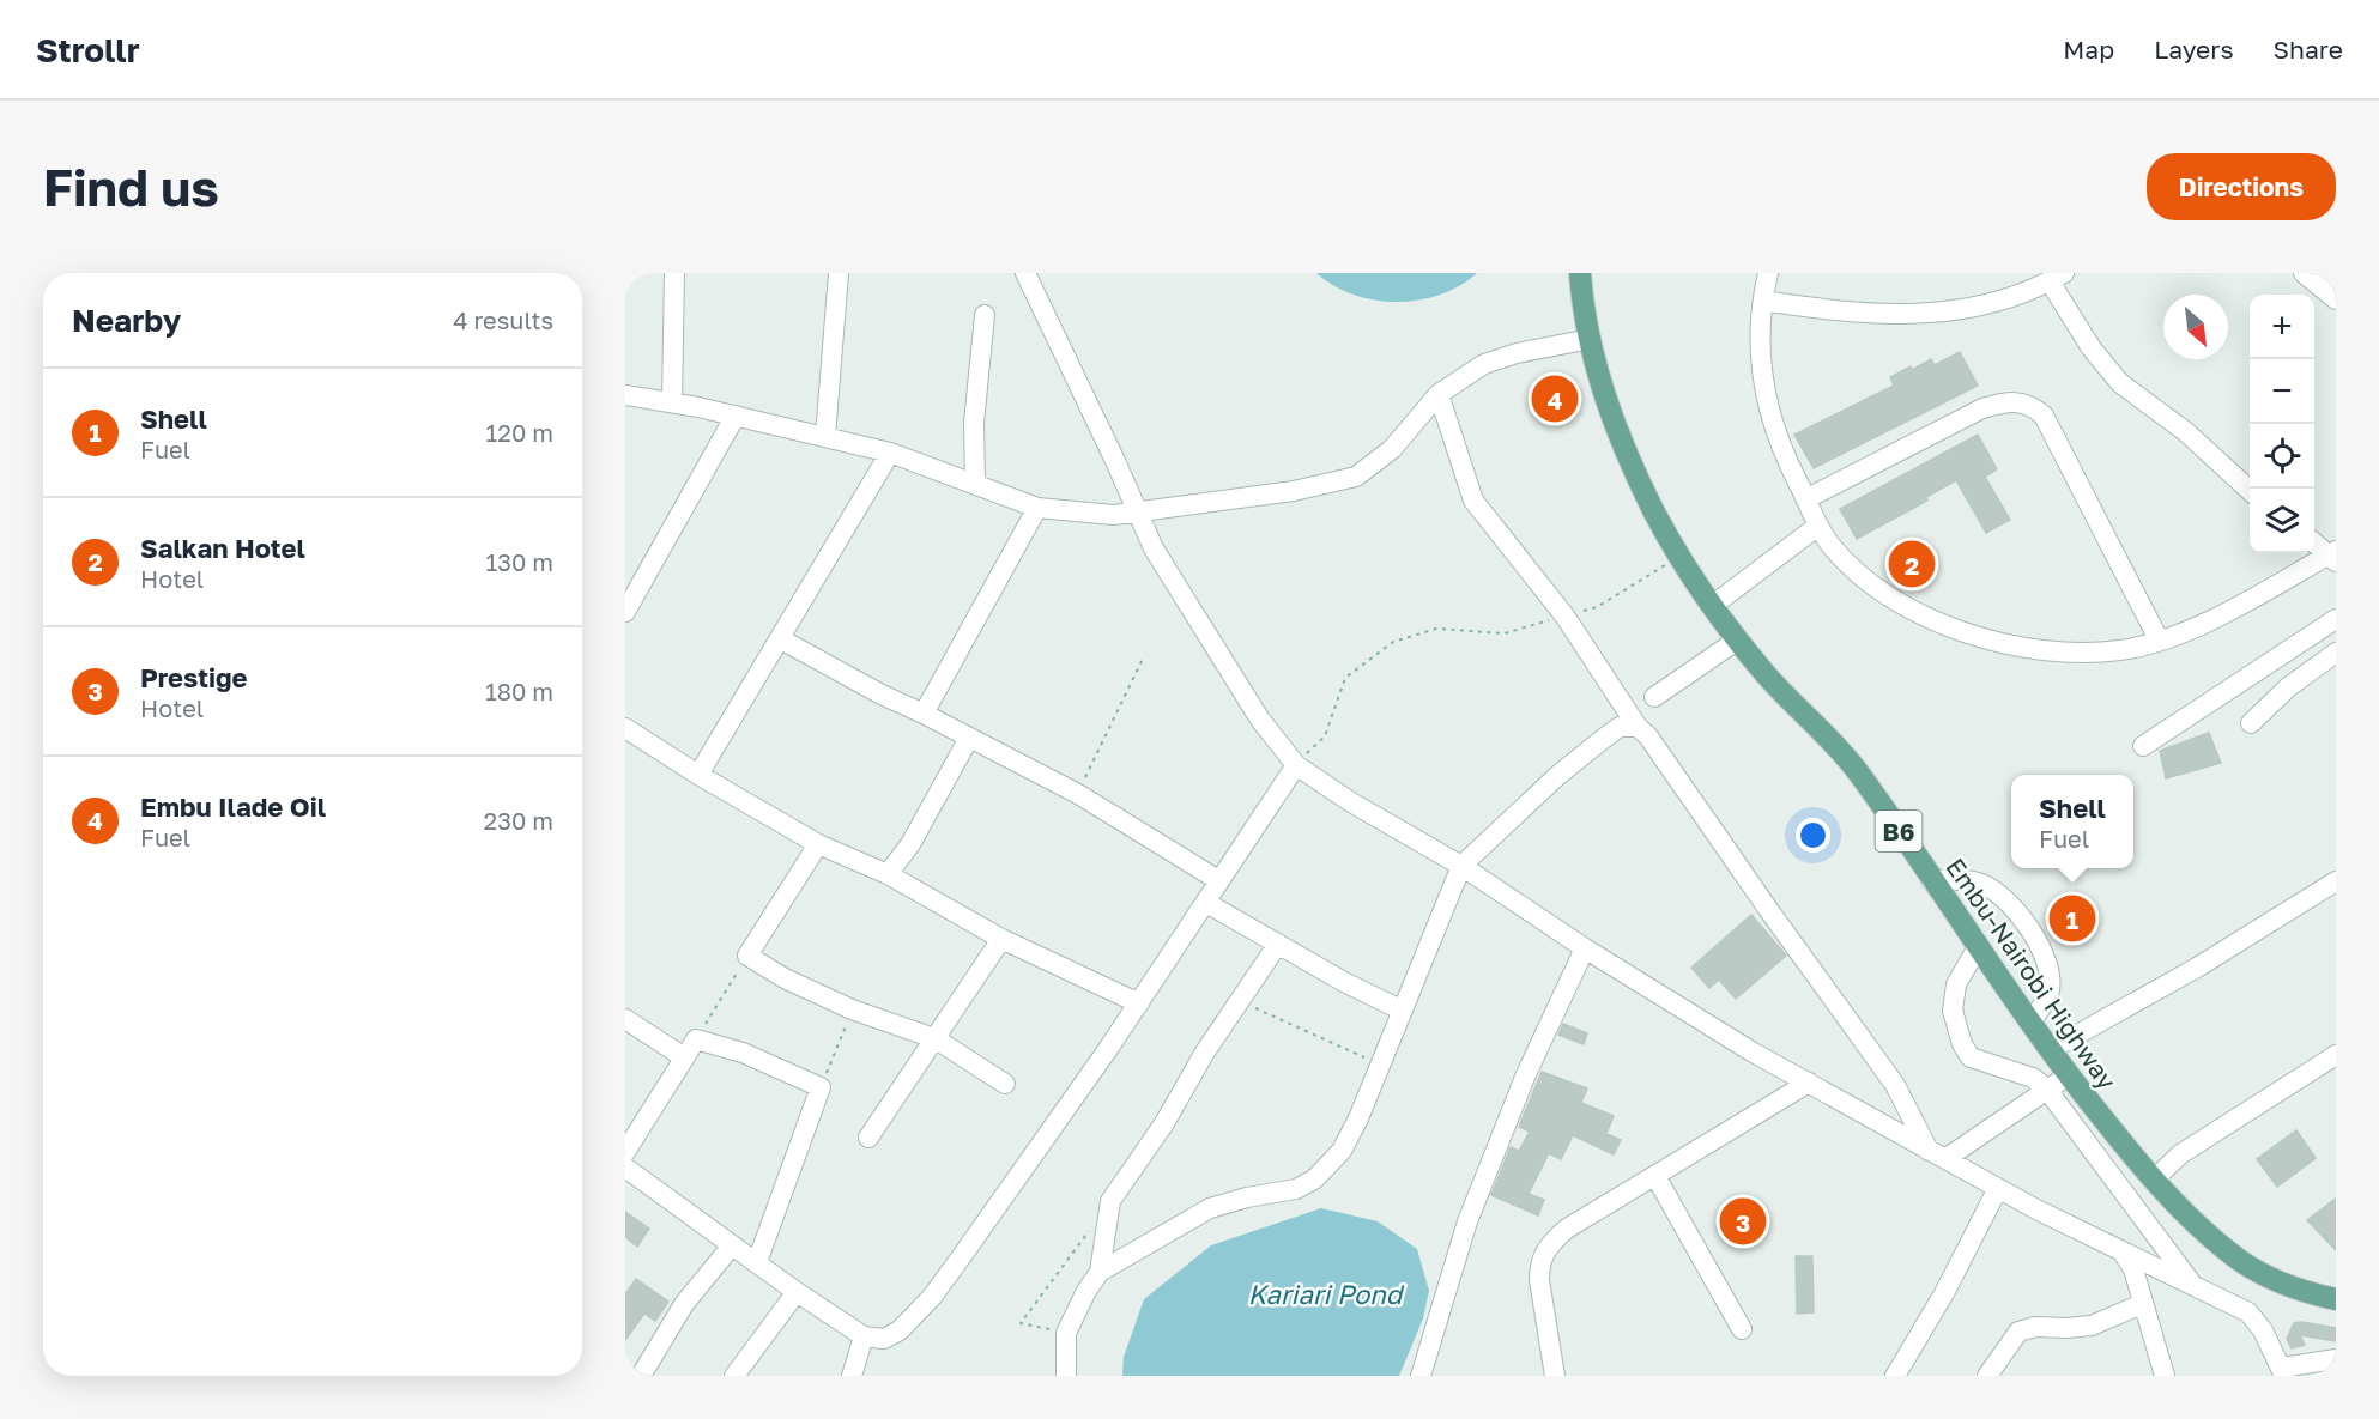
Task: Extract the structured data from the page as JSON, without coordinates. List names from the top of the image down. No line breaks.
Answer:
{"streets":{"main road":["B6","Embu-Nairobi Highway"]},"water":["Kariari Pond"],"north":"bottom right","page":{"header":"Strollr","nav":["Map","Layers","Share"],"buttons":"Directions","title":"Find us","heading":["Nearby","4 results"],"map_buttons":["+","−"],"list":[{"mark":"1","name":"Shell","note":"Fuel","value":"120 m"},{"mark":"2","name":"Salkan Hotel","note":"Hotel","value":"130 m"},{"mark":"3","name":"Prestige","note":"Hotel","value":"180 m"},{"mark":"4","name":"Embu Ilade Oil","note":"Fuel","value":"230 m"}],"pins":["4","2","1","3"],"popup":["Shell","Fuel"]}}
